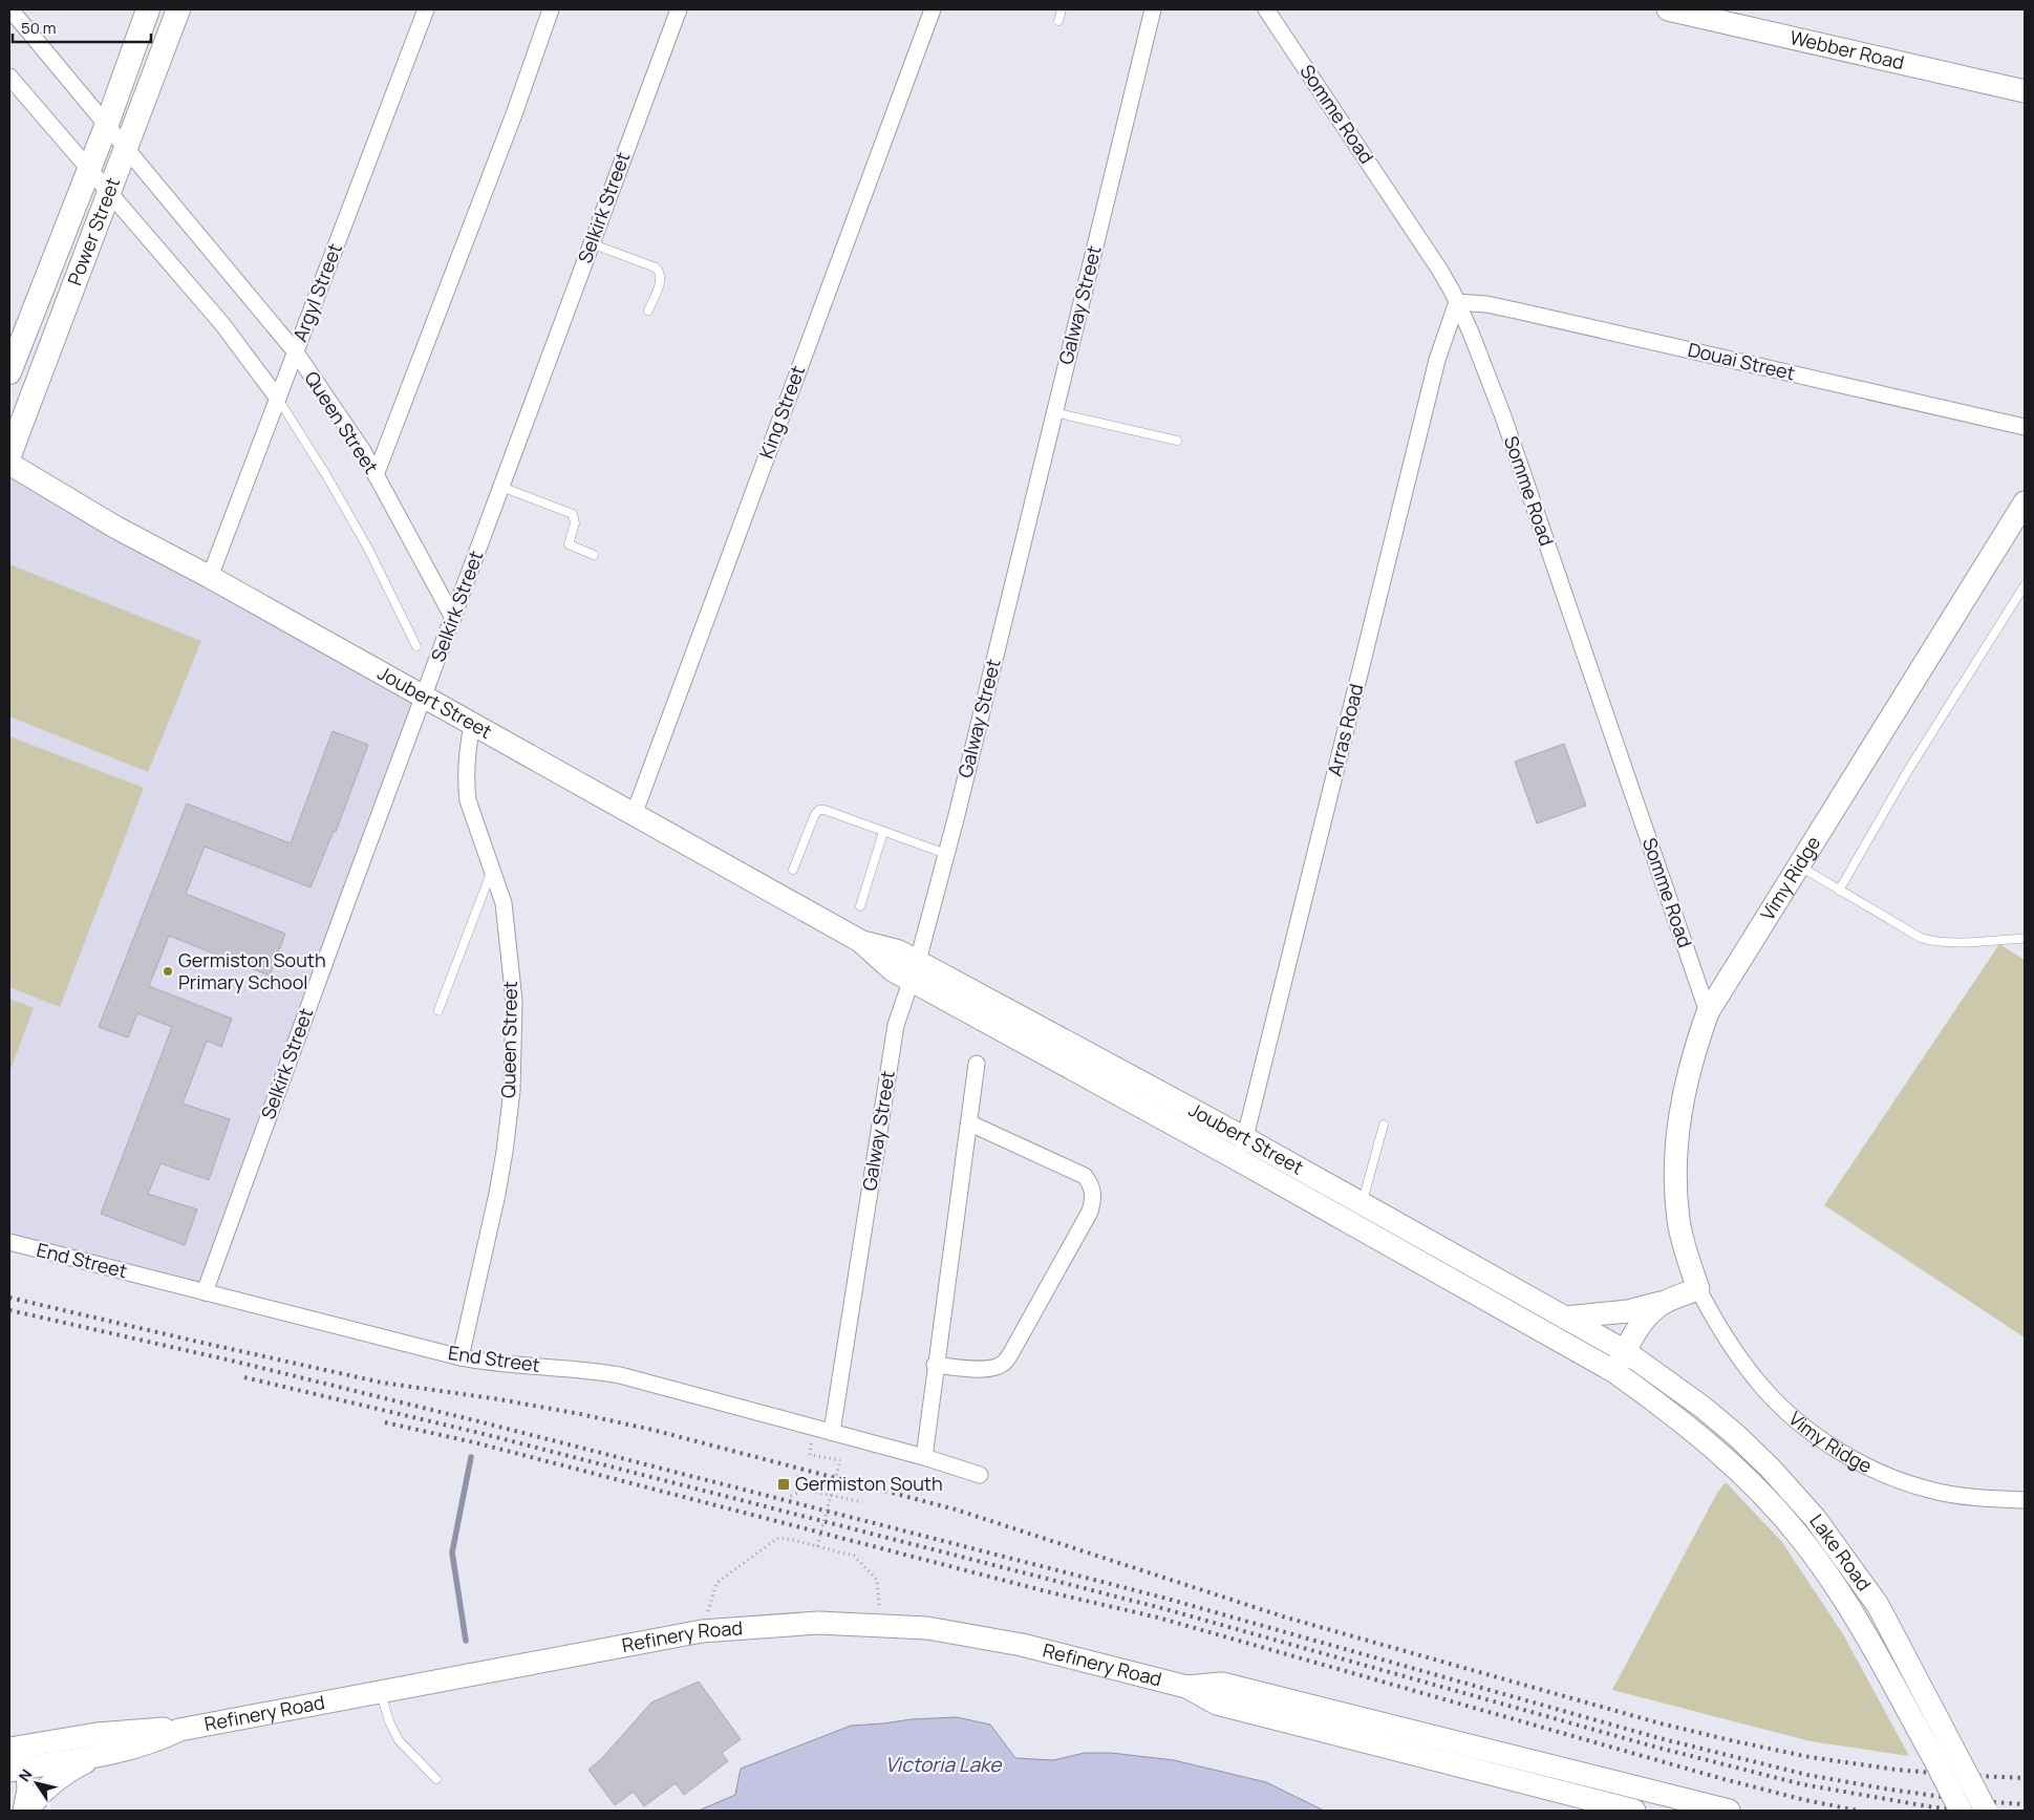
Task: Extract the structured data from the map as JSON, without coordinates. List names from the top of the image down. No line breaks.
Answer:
{"streets":{"main road":["Webber Road","Power Street","Joubert Street","Vimy Ridge","Lake Road","Refinery Road"],"street":["Somme Road","Selkirk Street","Argyl Street","Galway Street","Douai Street","King Street","Queen Street","Arras Road","End Street"]},"crossings":[["Somme Road","Douai Street"],["Somme Road","Arras Road"],["Somme Road","Vimy Ridge"],["Selkirk Street","Queen Street"],["Selkirk Street","Joubert Street"],["Selkirk Street","End Street"],["Power Street","Queen Street"],["Argyl Street","Queen Street"],["Argyl Street","Joubert Street"],["Galway Street","Joubert Street"],["Galway Street","End Street"],["Douai Street","Arras Road"],["King Street","Joubert Street"],["Queen Street","Joubert Street"],["Queen Street","End Street"],["Joubert Street","Arras Road"],["Joubert Street","Lake Road"]],"water":["Victoria Lake"],"places":{"other":["Germiston South Primary School"],"transit":["Germiston South"]},"scale_bar":"50 m","north":"top left"}
